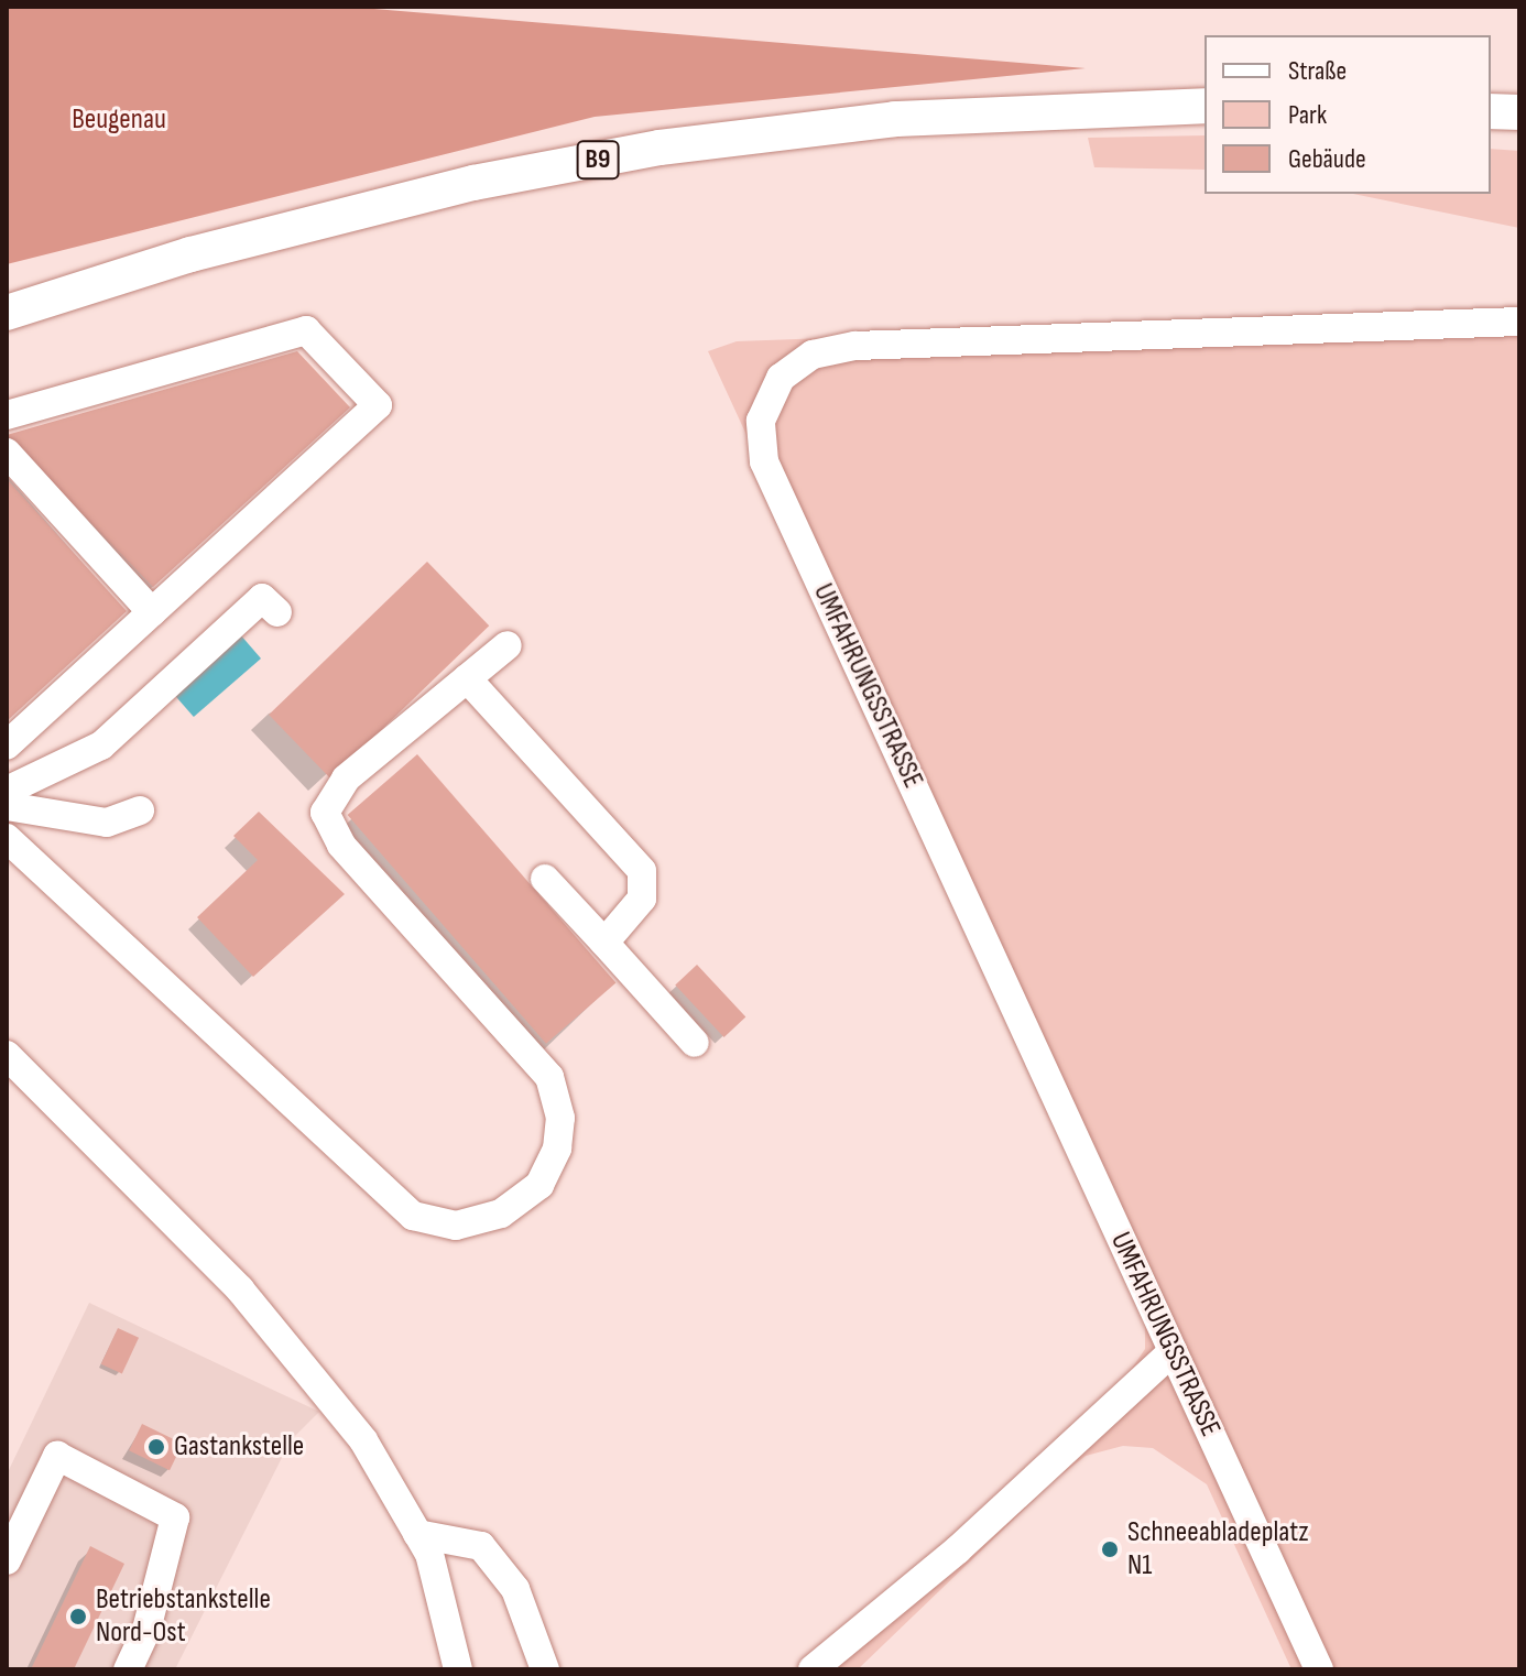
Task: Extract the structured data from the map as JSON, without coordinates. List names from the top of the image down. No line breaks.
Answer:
{"streets":{"main road":["B9"],"lane":["UMFAHRUNGSSTRASSE"]},"parks":["Beugenau"],"places":["Gastankstelle","Schneeabladeplatz N1","Betriebstankstelle Nord-Ost"],"legend":["Straße","Park","Gebäude"]}
